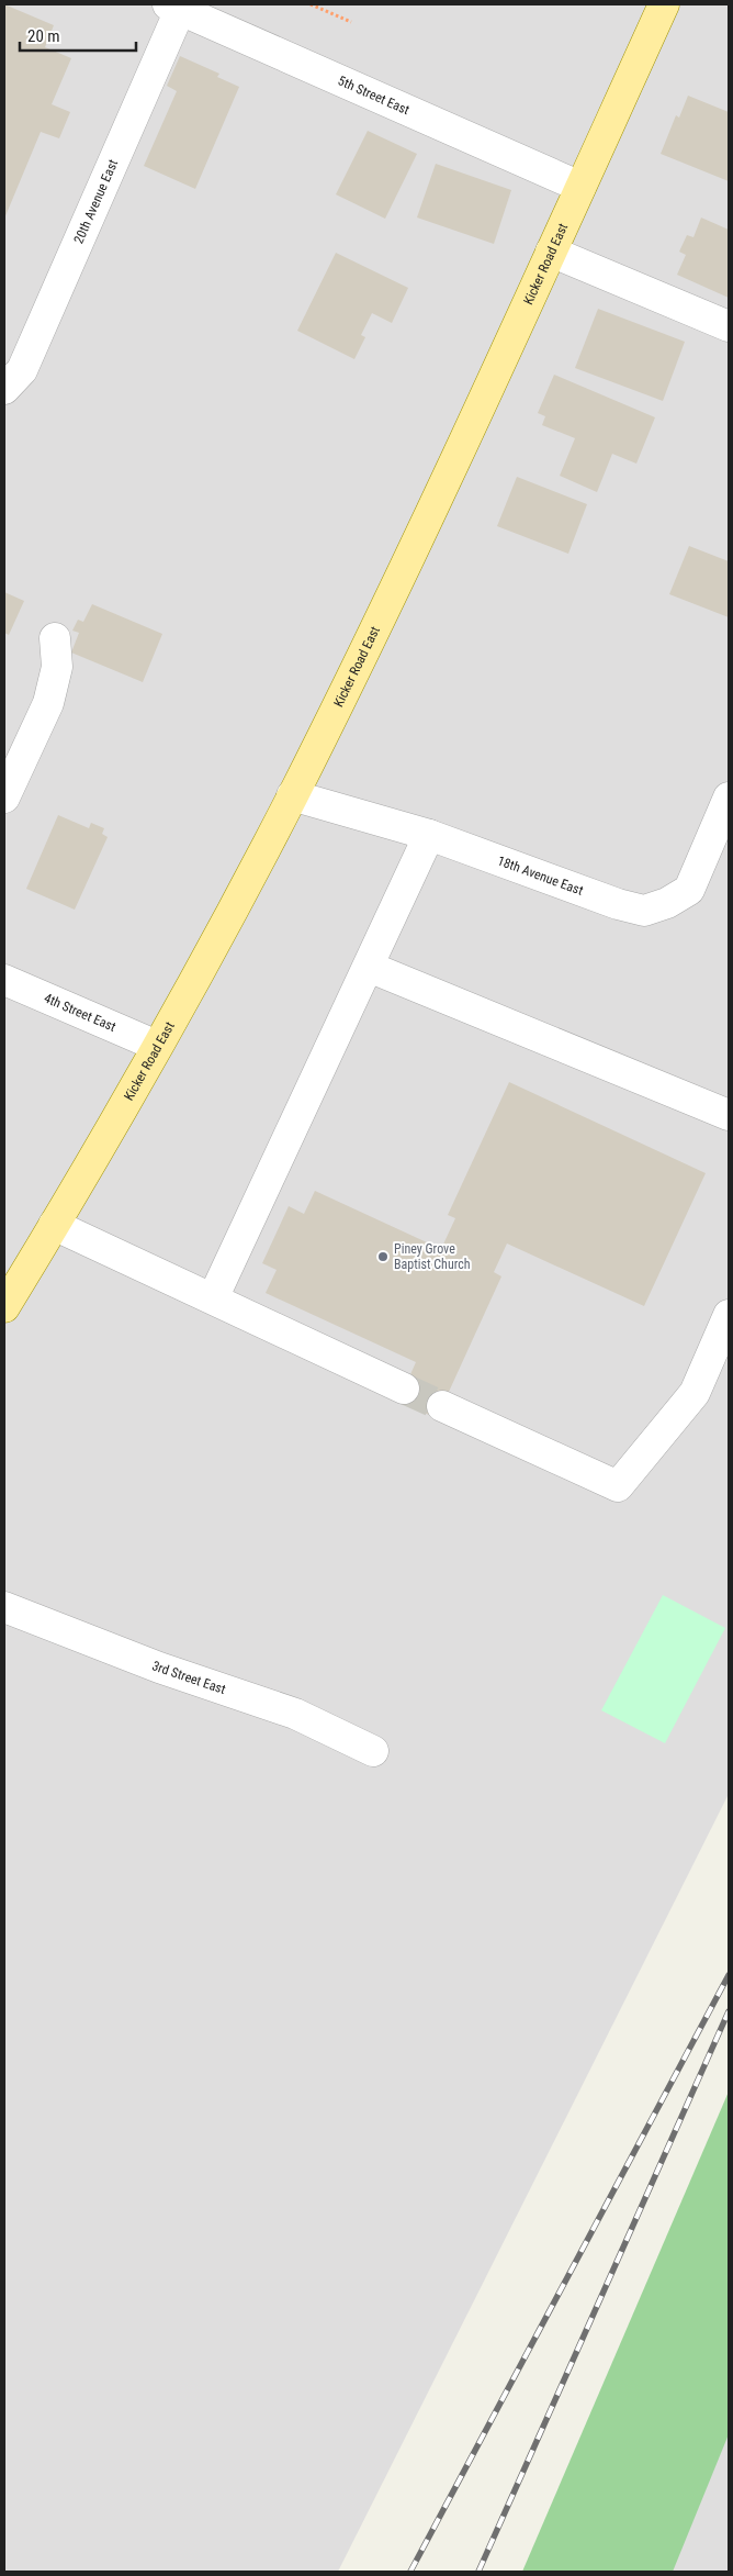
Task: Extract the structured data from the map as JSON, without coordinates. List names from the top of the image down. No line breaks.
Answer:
{"streets":{"main road":["Kicker Road East"],"street":["5th Street East","20th Avenue East","18th Avenue East","4th Street East","3rd Street East"]},"crossings":[["5th Street East","20th Avenue East"],["5th Street East","Kicker Road East"],["Kicker Road East","18th Avenue East"],["Kicker Road East","4th Street East"]],"places":["Piney Grove Baptist Church"],"scale_bar":"20 m"}
